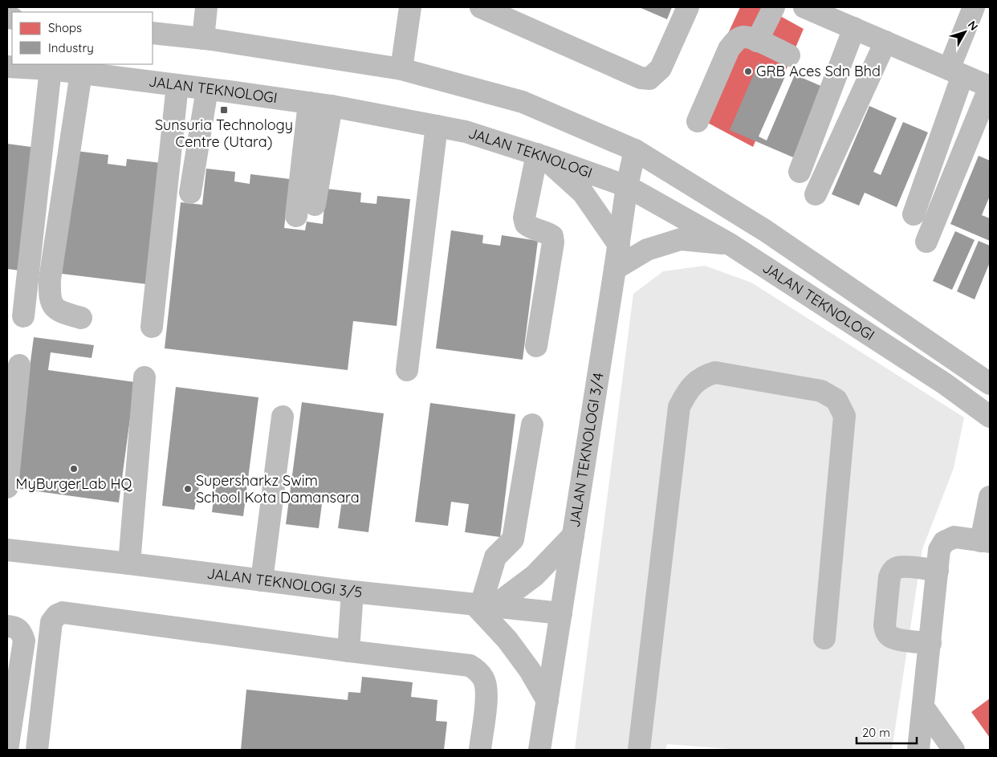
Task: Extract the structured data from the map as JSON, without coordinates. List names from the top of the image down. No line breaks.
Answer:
{"streets":{"street":["JALAN TEKNOLOGI","JALAN TEKNOLOGI 3/4","JALAN TEKNOLOGI 3/5"]},"crossings":[["JALAN TEKNOLOGI","JALAN TEKNOLOGI 3/4"],["JALAN TEKNOLOGI 3/4","JALAN TEKNOLOGI 3/5"]],"places":{"other":["GRB Aces Sdn Bhd","MyBurgerLab HQ","Supersharkz Swim School Kota Damansara"],"transit":["Sunsuria Technology Centre (Utara)"]},"legend":["Shops","Industry"],"scale_bar":"20 m","north":"top right"}
